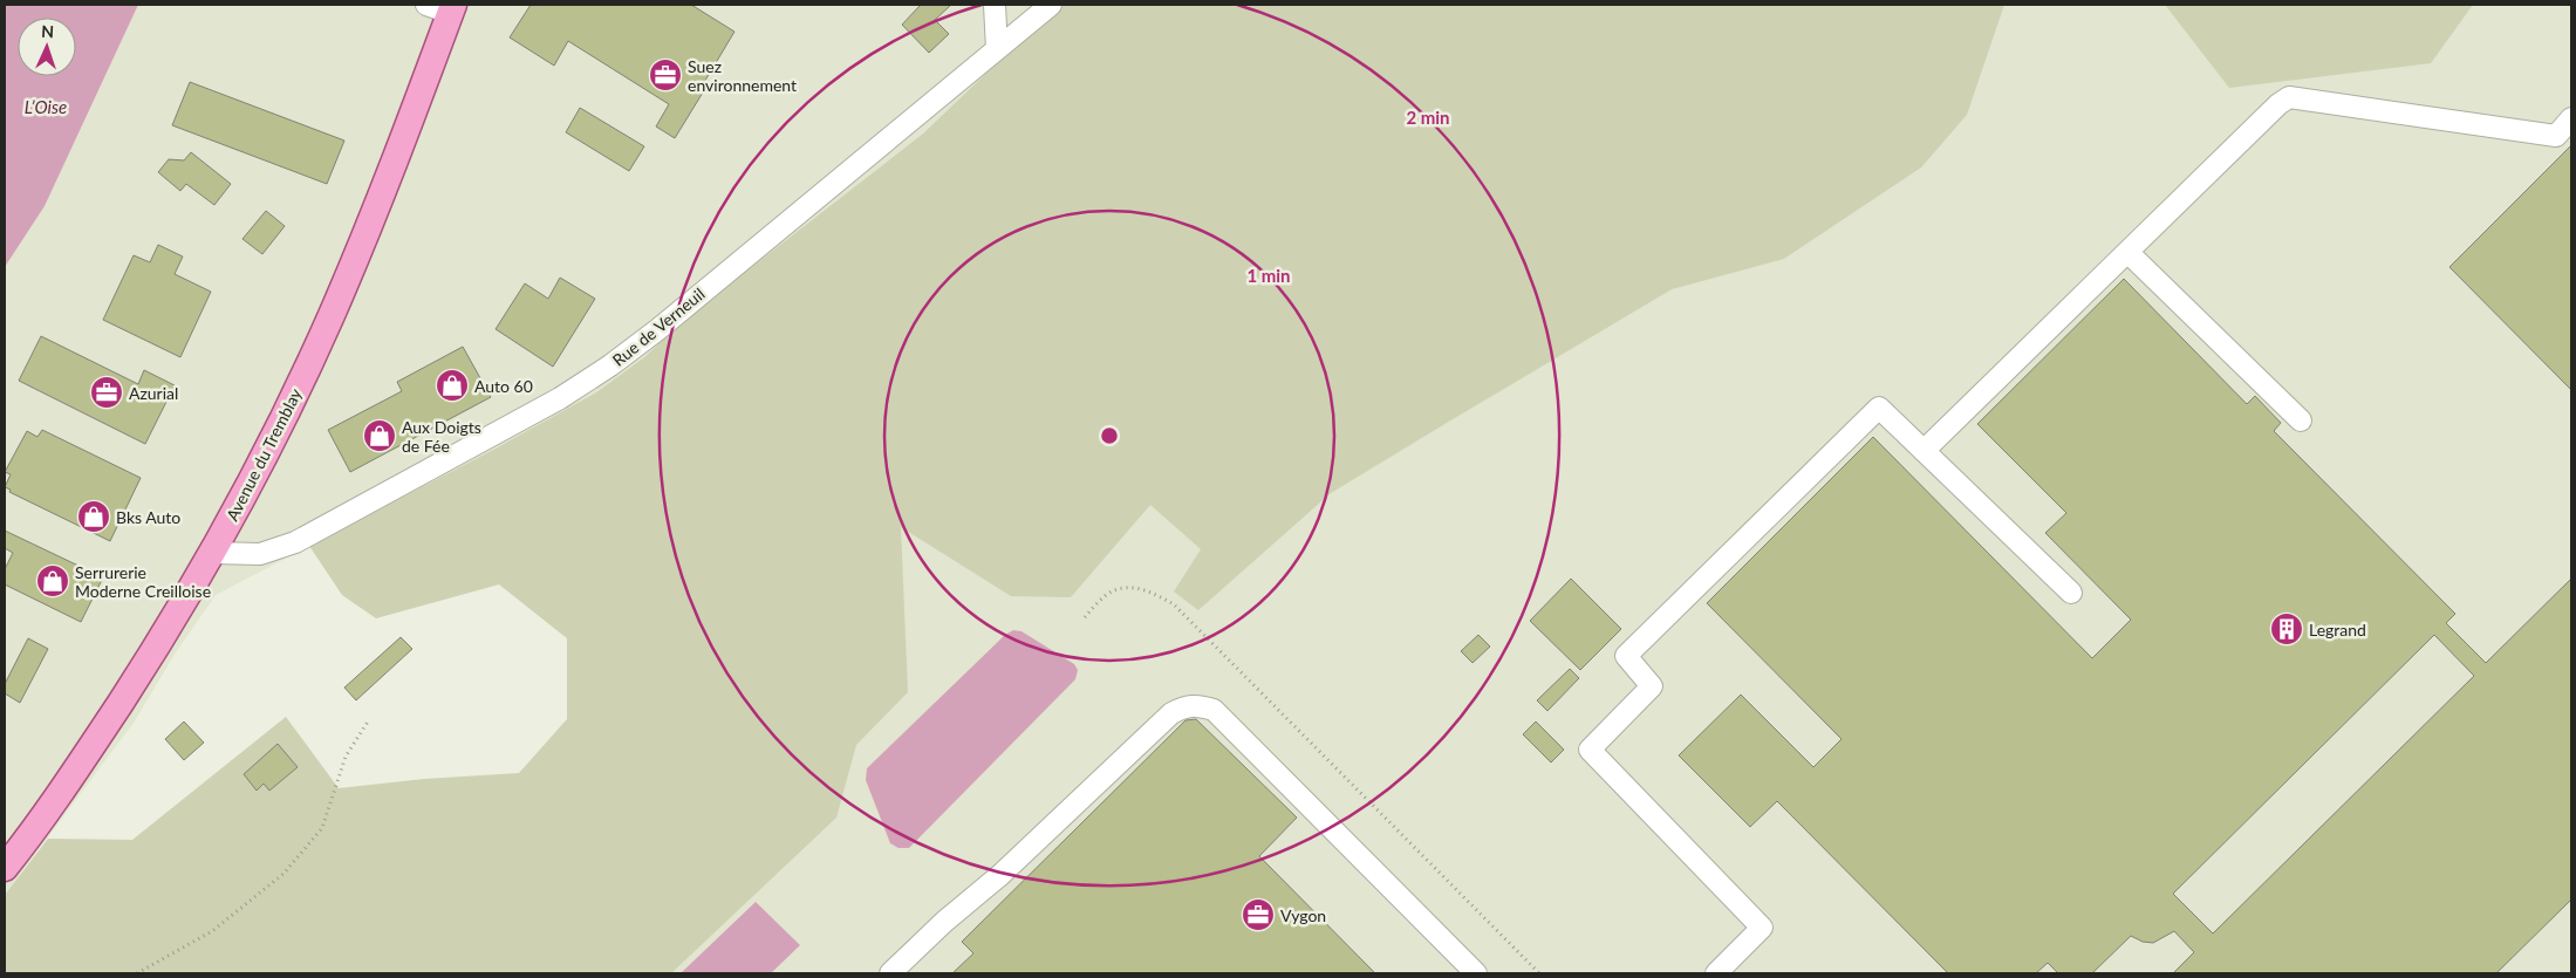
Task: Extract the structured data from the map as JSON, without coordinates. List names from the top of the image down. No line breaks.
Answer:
{"streets":{"main road":["Avenue du Tremblay"],"street":["Rue de Verneuil"]},"crossings":[["Rue de Verneuil","Avenue du Tremblay"]],"water":["L’Oise"],"places":{"office":["Suez environnement","Azurial","Vygon"],"shop":["Auto 60","Aux Doigts de Fée","Bks Auto","Serrurerie Moderne Creilloise"],"building":["Legrand"]},"north":"top","rings":["2 min","1 min"]}
